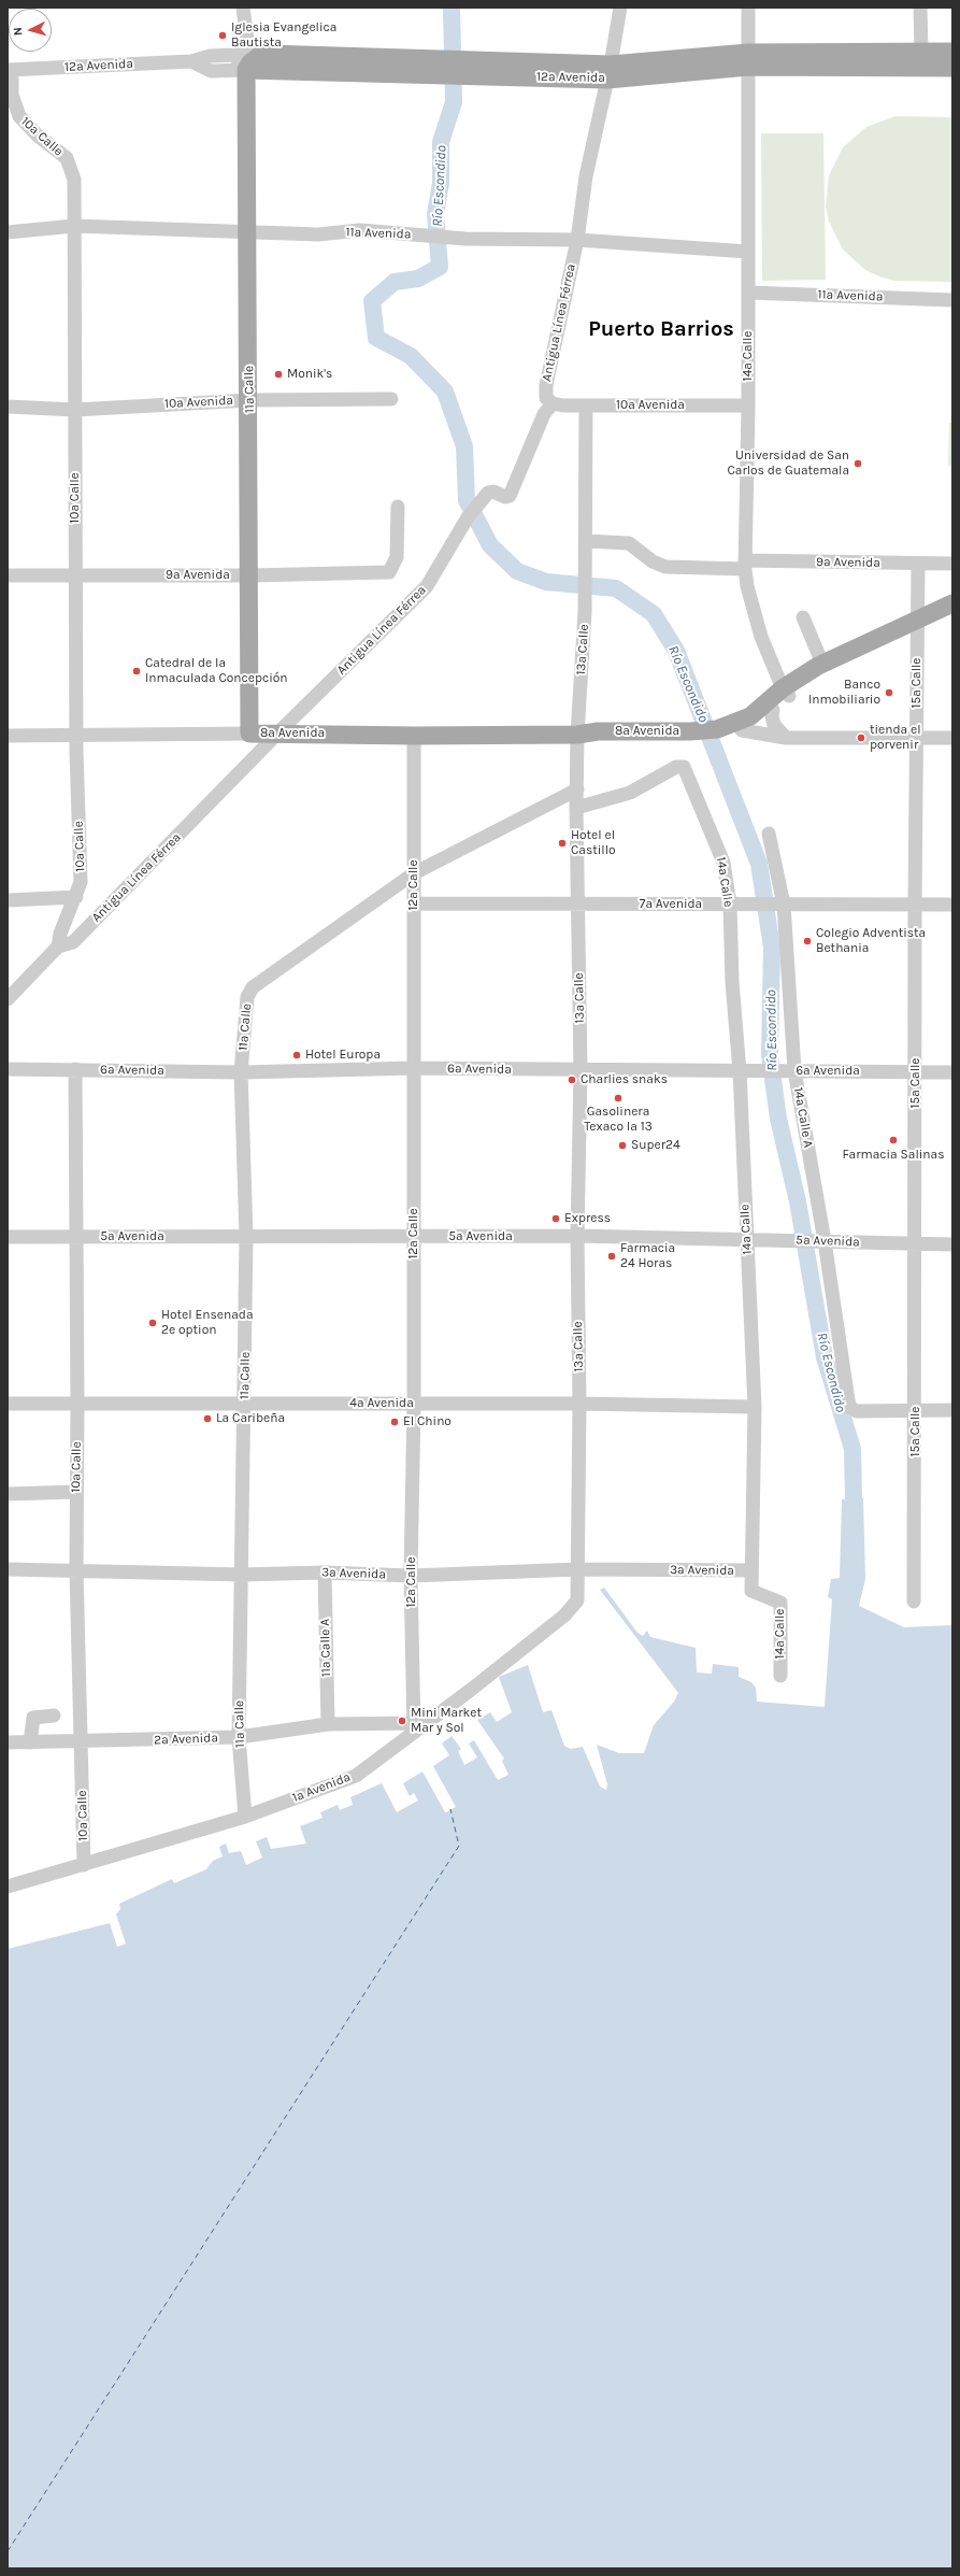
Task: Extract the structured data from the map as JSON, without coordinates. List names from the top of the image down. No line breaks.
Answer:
{"streets":{"main road":["12a Avenida","11a Calle","8a Avenida"],"street":["10a Calle","11a Avenida","Antigua Línea Férrea","14a Calle","10a Avenida","9a Avenida","13a Calle","15a Calle","12a Calle","7a Avenida","6a Avenida","14a Calle A","5a Avenida","4a Avenida","3a Avenida","11a Calle A","2a Avenida","1a Avenida"]},"crossings":[["12a Avenida","10a Calle"],["12a Avenida","Antigua Línea Férrea"],["12a Avenida","14a Calle"],["12a Avenida","11a Calle"],["10a Calle","11a Avenida"],["10a Calle","Antigua Línea Férrea"],["10a Calle","10a Avenida"],["10a Calle","9a Avenida"],["10a Calle","8a Avenida"],["10a Calle","6a Avenida"],["10a Calle","5a Avenida"],["10a Calle","4a Avenida"],["10a Calle","3a Avenida"],["10a Calle","2a Avenida"],["10a Calle","1a Avenida"],["11a Avenida","Antigua Línea Férrea"],["11a Avenida","14a Calle"],["11a Avenida","11a Calle"],["Antigua Línea Férrea","10a Avenida"],["Antigua Línea Férrea","8a Avenida"],["14a Calle","10a Avenida"],["14a Calle","9a Avenida"],["14a Calle","13a Calle"],["14a Calle","8a Avenida"],["14a Calle","7a Avenida"],["14a Calle","6a Avenida"],["14a Calle","5a Avenida"],["14a Calle","4a Avenida"],["14a Calle","3a Avenida"],["11a Calle","10a Avenida"],["11a Calle","9a Avenida"],["11a Calle","8a Avenida"],["11a Calle","12a Calle"],["11a Calle","6a Avenida"],["11a Calle","5a Avenida"],["11a Calle","4a Avenida"],["11a Calle","3a Avenida"],["11a Calle","2a Avenida"],["11a Calle","1a Avenida"],["10a Avenida","13a Calle"],["9a Avenida","13a Calle"],["9a Avenida","15a Calle"],["13a Calle","8a Avenida"],["13a Calle","7a Avenida"],["13a Calle","6a Avenida"],["13a Calle","5a Avenida"],["13a Calle","4a Avenida"],["13a Calle","3a Avenida"],["13a Calle","1a Avenida"],["15a Calle","8a Avenida"],["15a Calle","7a Avenida"],["15a Calle","6a Avenida"],["15a Calle","14a Calle A"],["15a Calle","5a Avenida"],["8a Avenida","12a Calle"],["12a Calle","7a Avenida"],["12a Calle","6a Avenida"],["12a Calle","5a Avenida"],["12a Calle","4a Avenida"],["12a Calle","3a Avenida"],["12a Calle","2a Avenida"],["12a Calle","1a Avenida"],["7a Avenida","14a Calle A"],["6a Avenida","14a Calle A"],["14a Calle A","5a Avenida"],["3a Avenida","11a Calle A"],["11a Calle A","2a Avenida"],["2a Avenida","1a Avenida"]],"districts":["Puerto Barrios"],"water":["Río Escondido"],"places":["Iglesia Evangelica Bautista","Monik's","Universidad de San Carlos de Guatemala","Catedral de la Inmaculada Concepción","Banco Inmobiliario","tienda el porvenir","Hotel el Castillo","Colegio Adventista Bethania","Hotel Europa","Charlies snaks","Gasolinera Texaco la 13","Farmacia Salinas","Super24","Express","Farmacia 24 Horas","Hotel Ensenada 2e option","La Caribeña","El Chino","Mini Market Mar y Sol"],"north":"left"}
